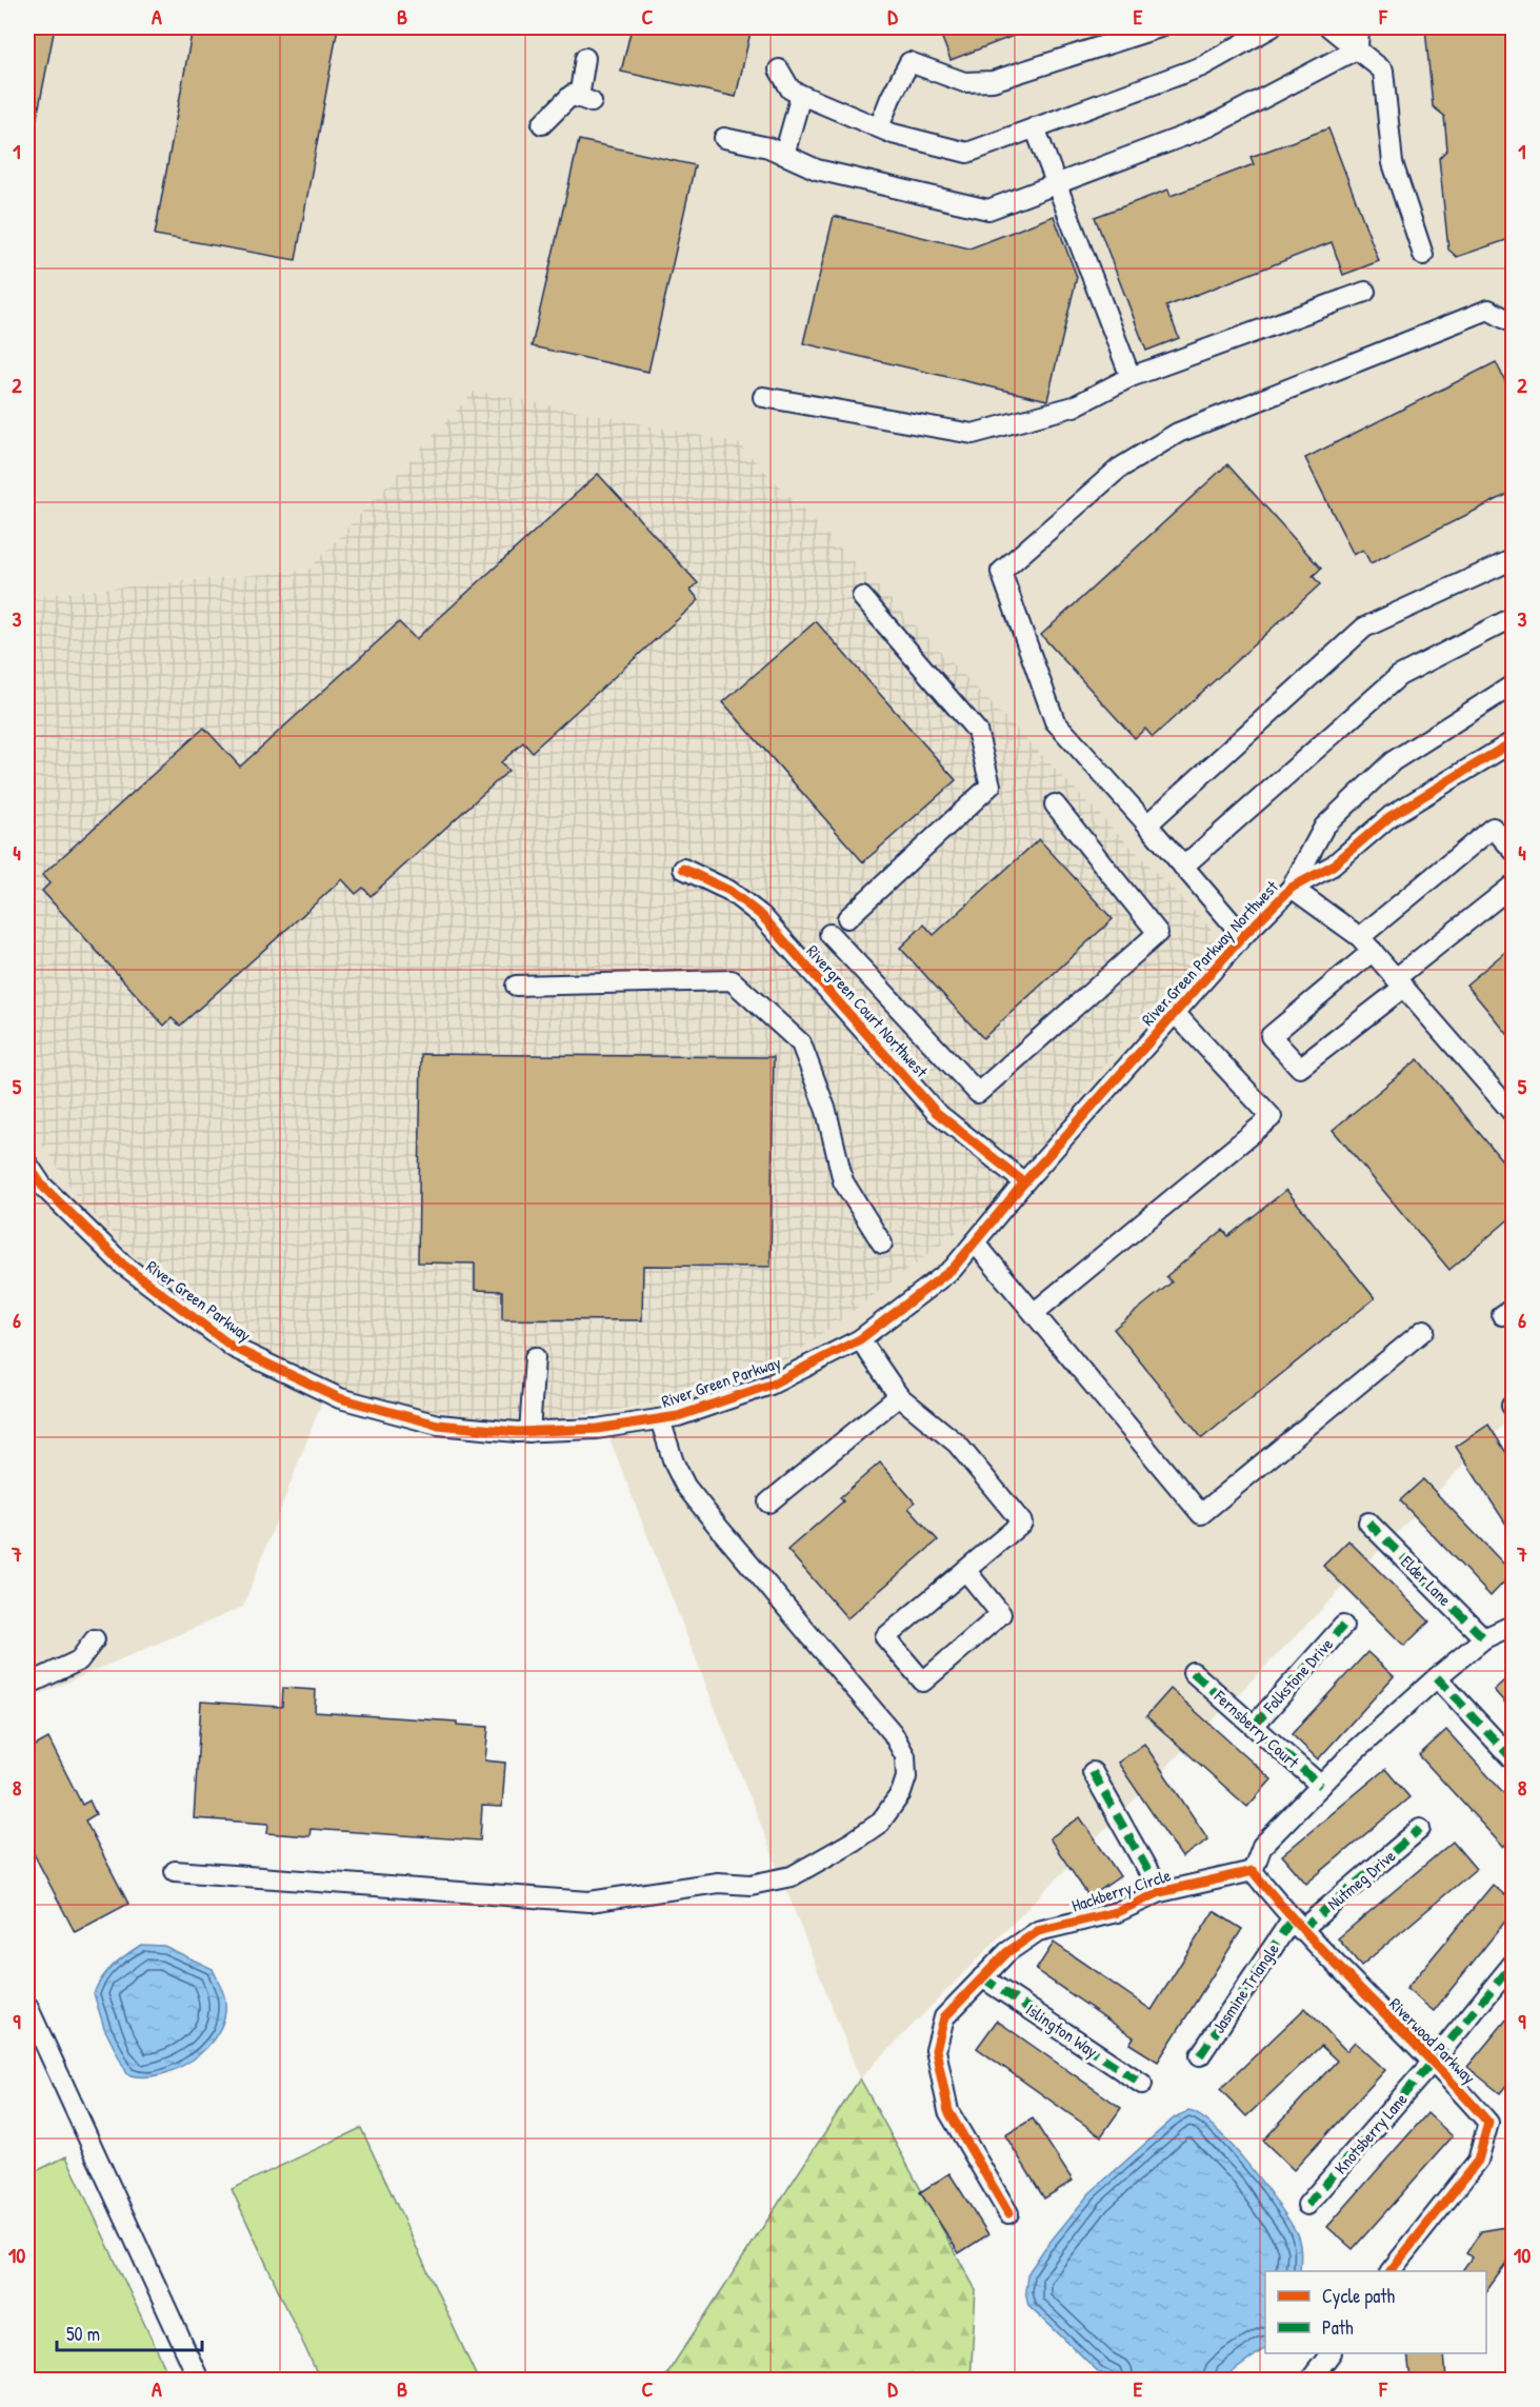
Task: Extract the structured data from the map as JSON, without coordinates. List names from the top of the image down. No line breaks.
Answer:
{"streets":{"street":["River Green Parkway Northwest","Rivergreen Court Northwest","River Green Parkway","Elder Lane","Folkstone Drive","Fernsberry Court","Nutmeg Drive","Hackberry Circle","Jasmine Triangle","Islington Way","Riverwood Parkway","Knotsberry Lane"]},"crossings":[["River Green Parkway Northwest","Rivergreen Court Northwest"],["River Green Parkway Northwest","River Green Parkway"],["Rivergreen Court Northwest","River Green Parkway"],["Folkstone Drive","Fernsberry Court"],["Nutmeg Drive","Jasmine Triangle"],["Nutmeg Drive","Riverwood Parkway"],["Hackberry Circle","Islington Way"],["Hackberry Circle","Riverwood Parkway"],["Jasmine Triangle","Riverwood Parkway"],["Riverwood Parkway","Knotsberry Lane"]],"legend":["Cycle path","Path"],"scale_bar":"50 m","grid":{"columns":["A","B","C","D","E","F"],"rows":["1","2","3","4","5","6","7","8","9","10"]}}
